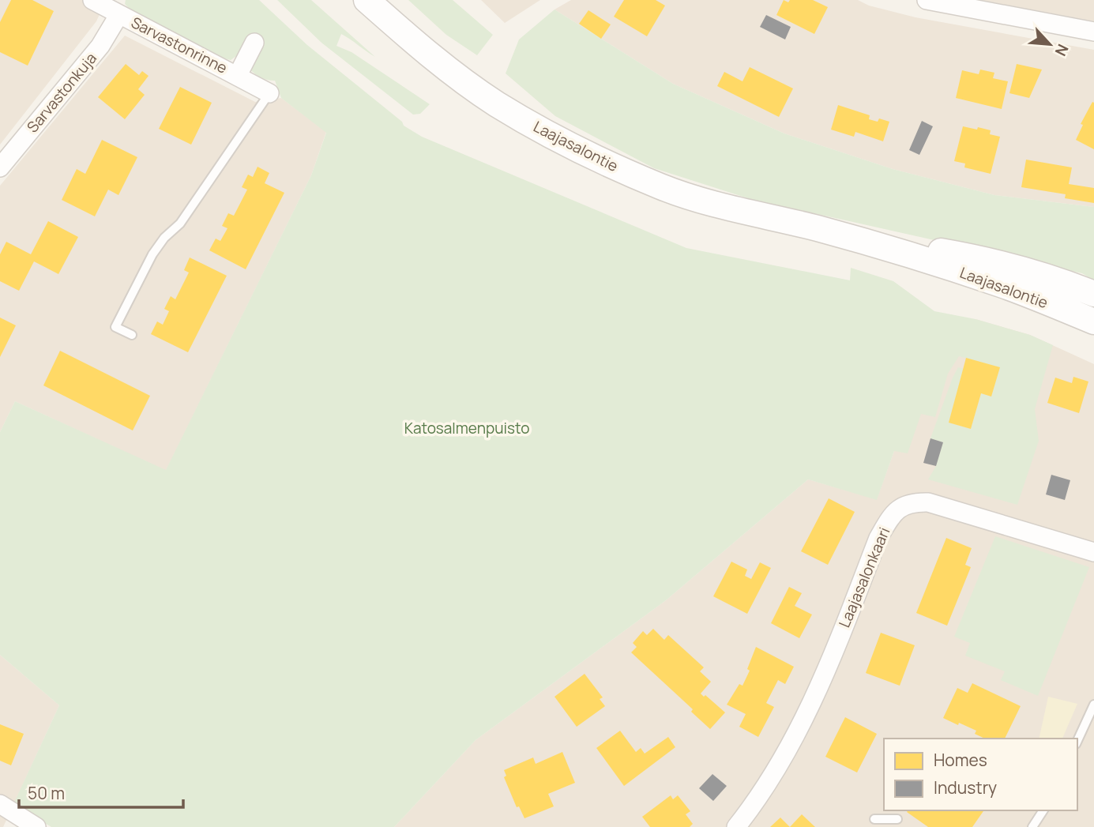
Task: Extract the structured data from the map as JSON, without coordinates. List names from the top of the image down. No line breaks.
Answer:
{"streets":{"main road":["Laajasalontie"],"street":["Sarvastonrinne","Sarvastonkuja","Laajasalonkaari"]},"crossings":[["Sarvastonrinne","Sarvastonkuja"]],"parks":["Katosalmenpuisto"],"legend":["Homes","Industry"],"scale_bar":"50 m","north":"bottom right"}
